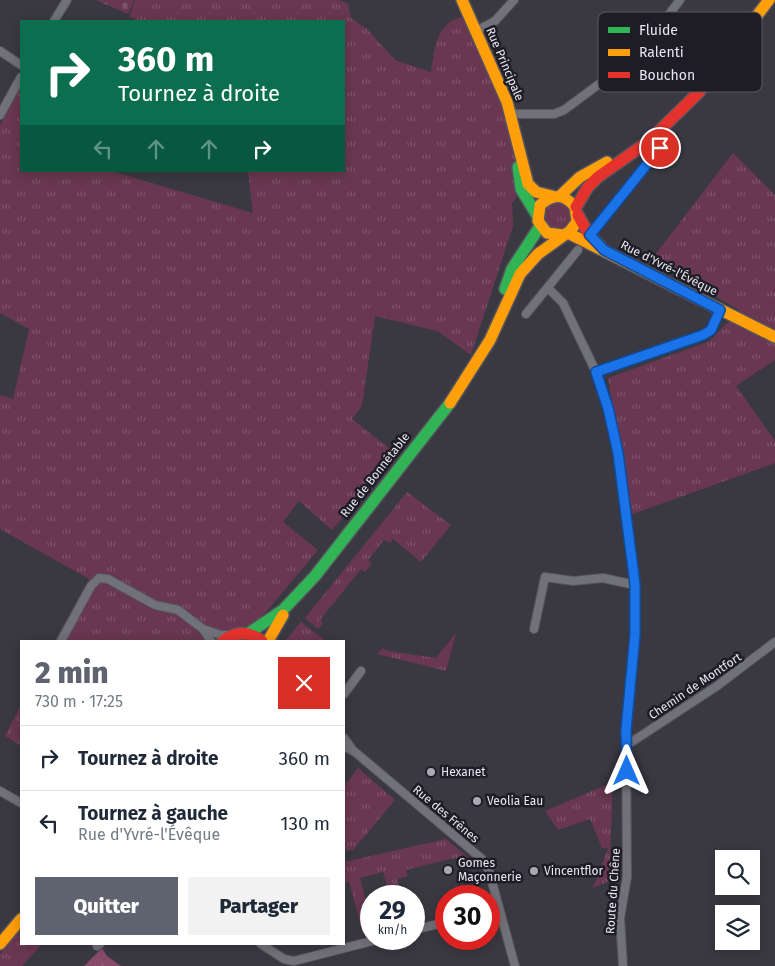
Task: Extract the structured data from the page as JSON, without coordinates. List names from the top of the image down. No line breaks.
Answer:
{"streets":{"main road":["Rue Principale","Rue d'Yvré-l'Évêque","Rue de Bonnétable"],"street":["Chemin de Montfort","Rue des Frênes","Route du Chêne"]},"crossings":[["Chemin de Montfort","Route du Chêne"]],"places":["Hexanet","Veolia Eau","Gomes Maçonnerie","Vincentflor"],"legend":["Fluide","Ralenti","Bouchon"],"page":{"turn":["360 m","Tournez à droite"],"heading":["2 min","730 m · 17:25"],"list":[{"name":"Tournez à droite","value":"360 m"},{"name":"Tournez à gauche","note":"Rue d'Yvré-l'Évêque","value":"130 m"}],"buttons":["Quitter","Partager"],"speed":"29 km/h","limit":"30"}}
